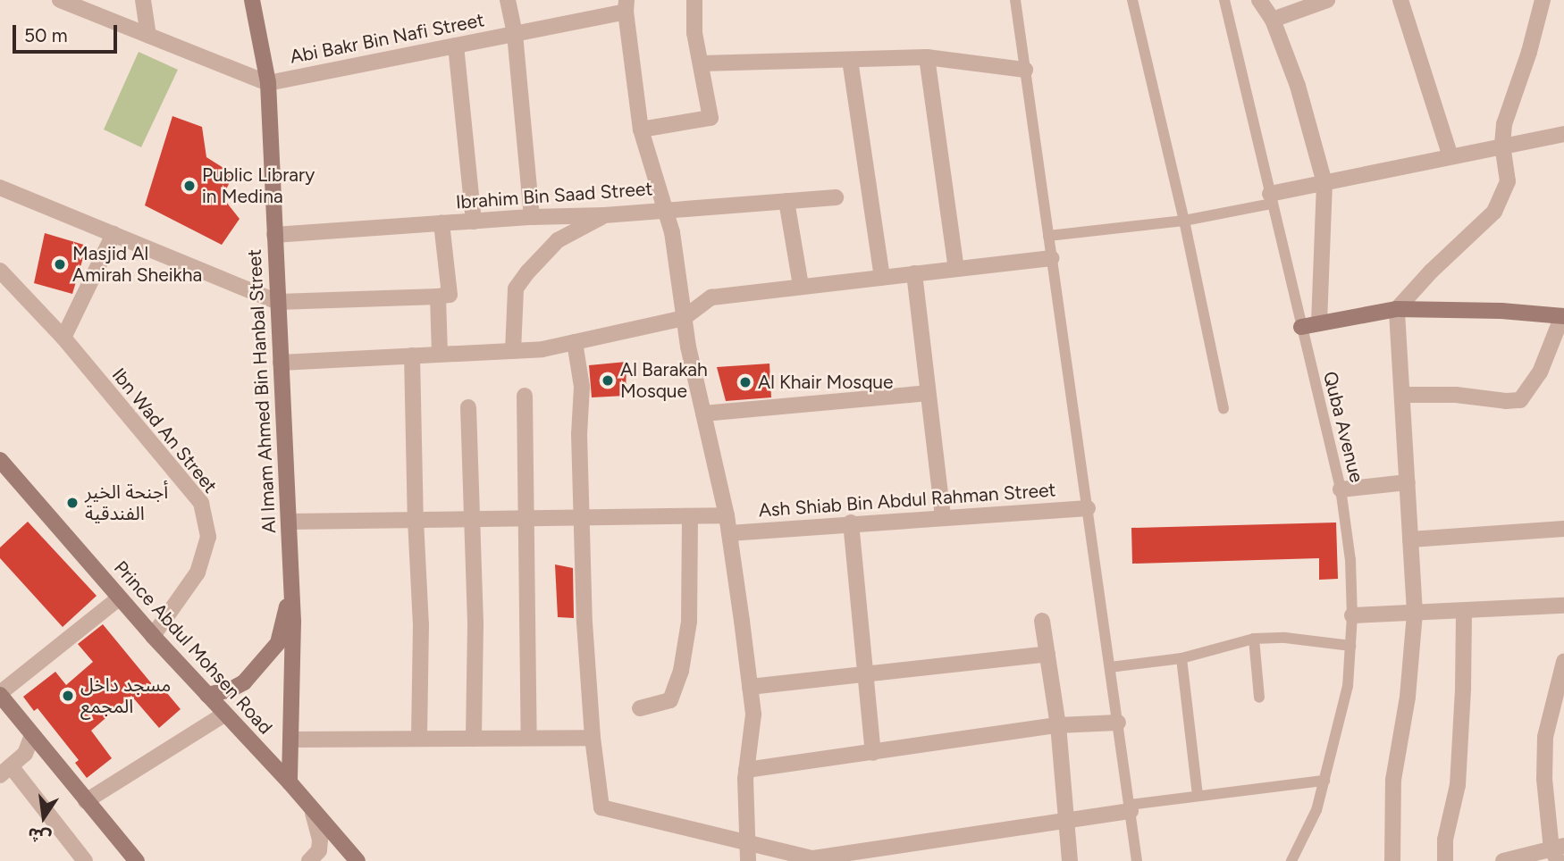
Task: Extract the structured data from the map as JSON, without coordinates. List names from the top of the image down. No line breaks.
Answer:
{"streets":{"main road":["Al Imam Ahmed Bin Hanbal Street","Prince Abdul Mohsen Road"],"street":["Abi Bakr Bin Nafi Street","Ibrahim Bin Saad Street","Quba Avenue","Ibn Wad An Street","Ash Shiab Bin Abdul Rahman Street"]},"crossings":[["Abi Bakr Bin Nafi Street","Al Imam Ahmed Bin Hanbal Street"],["Ibrahim Bin Saad Street","Al Imam Ahmed Bin Hanbal Street"],["Al Imam Ahmed Bin Hanbal Street","Prince Abdul Mohsen Road"],["Ibn Wad An Street","Prince Abdul Mohsen Road"]],"places":["Public Library in Medina","Masjid Al Amirah Sheikha","Al Barakah Mosque","Al Khair Mosque","أجنحة الخير الفندقية","مسجد داخل المجمع"],"scale_bar":"50 m","north":"bottom"}
